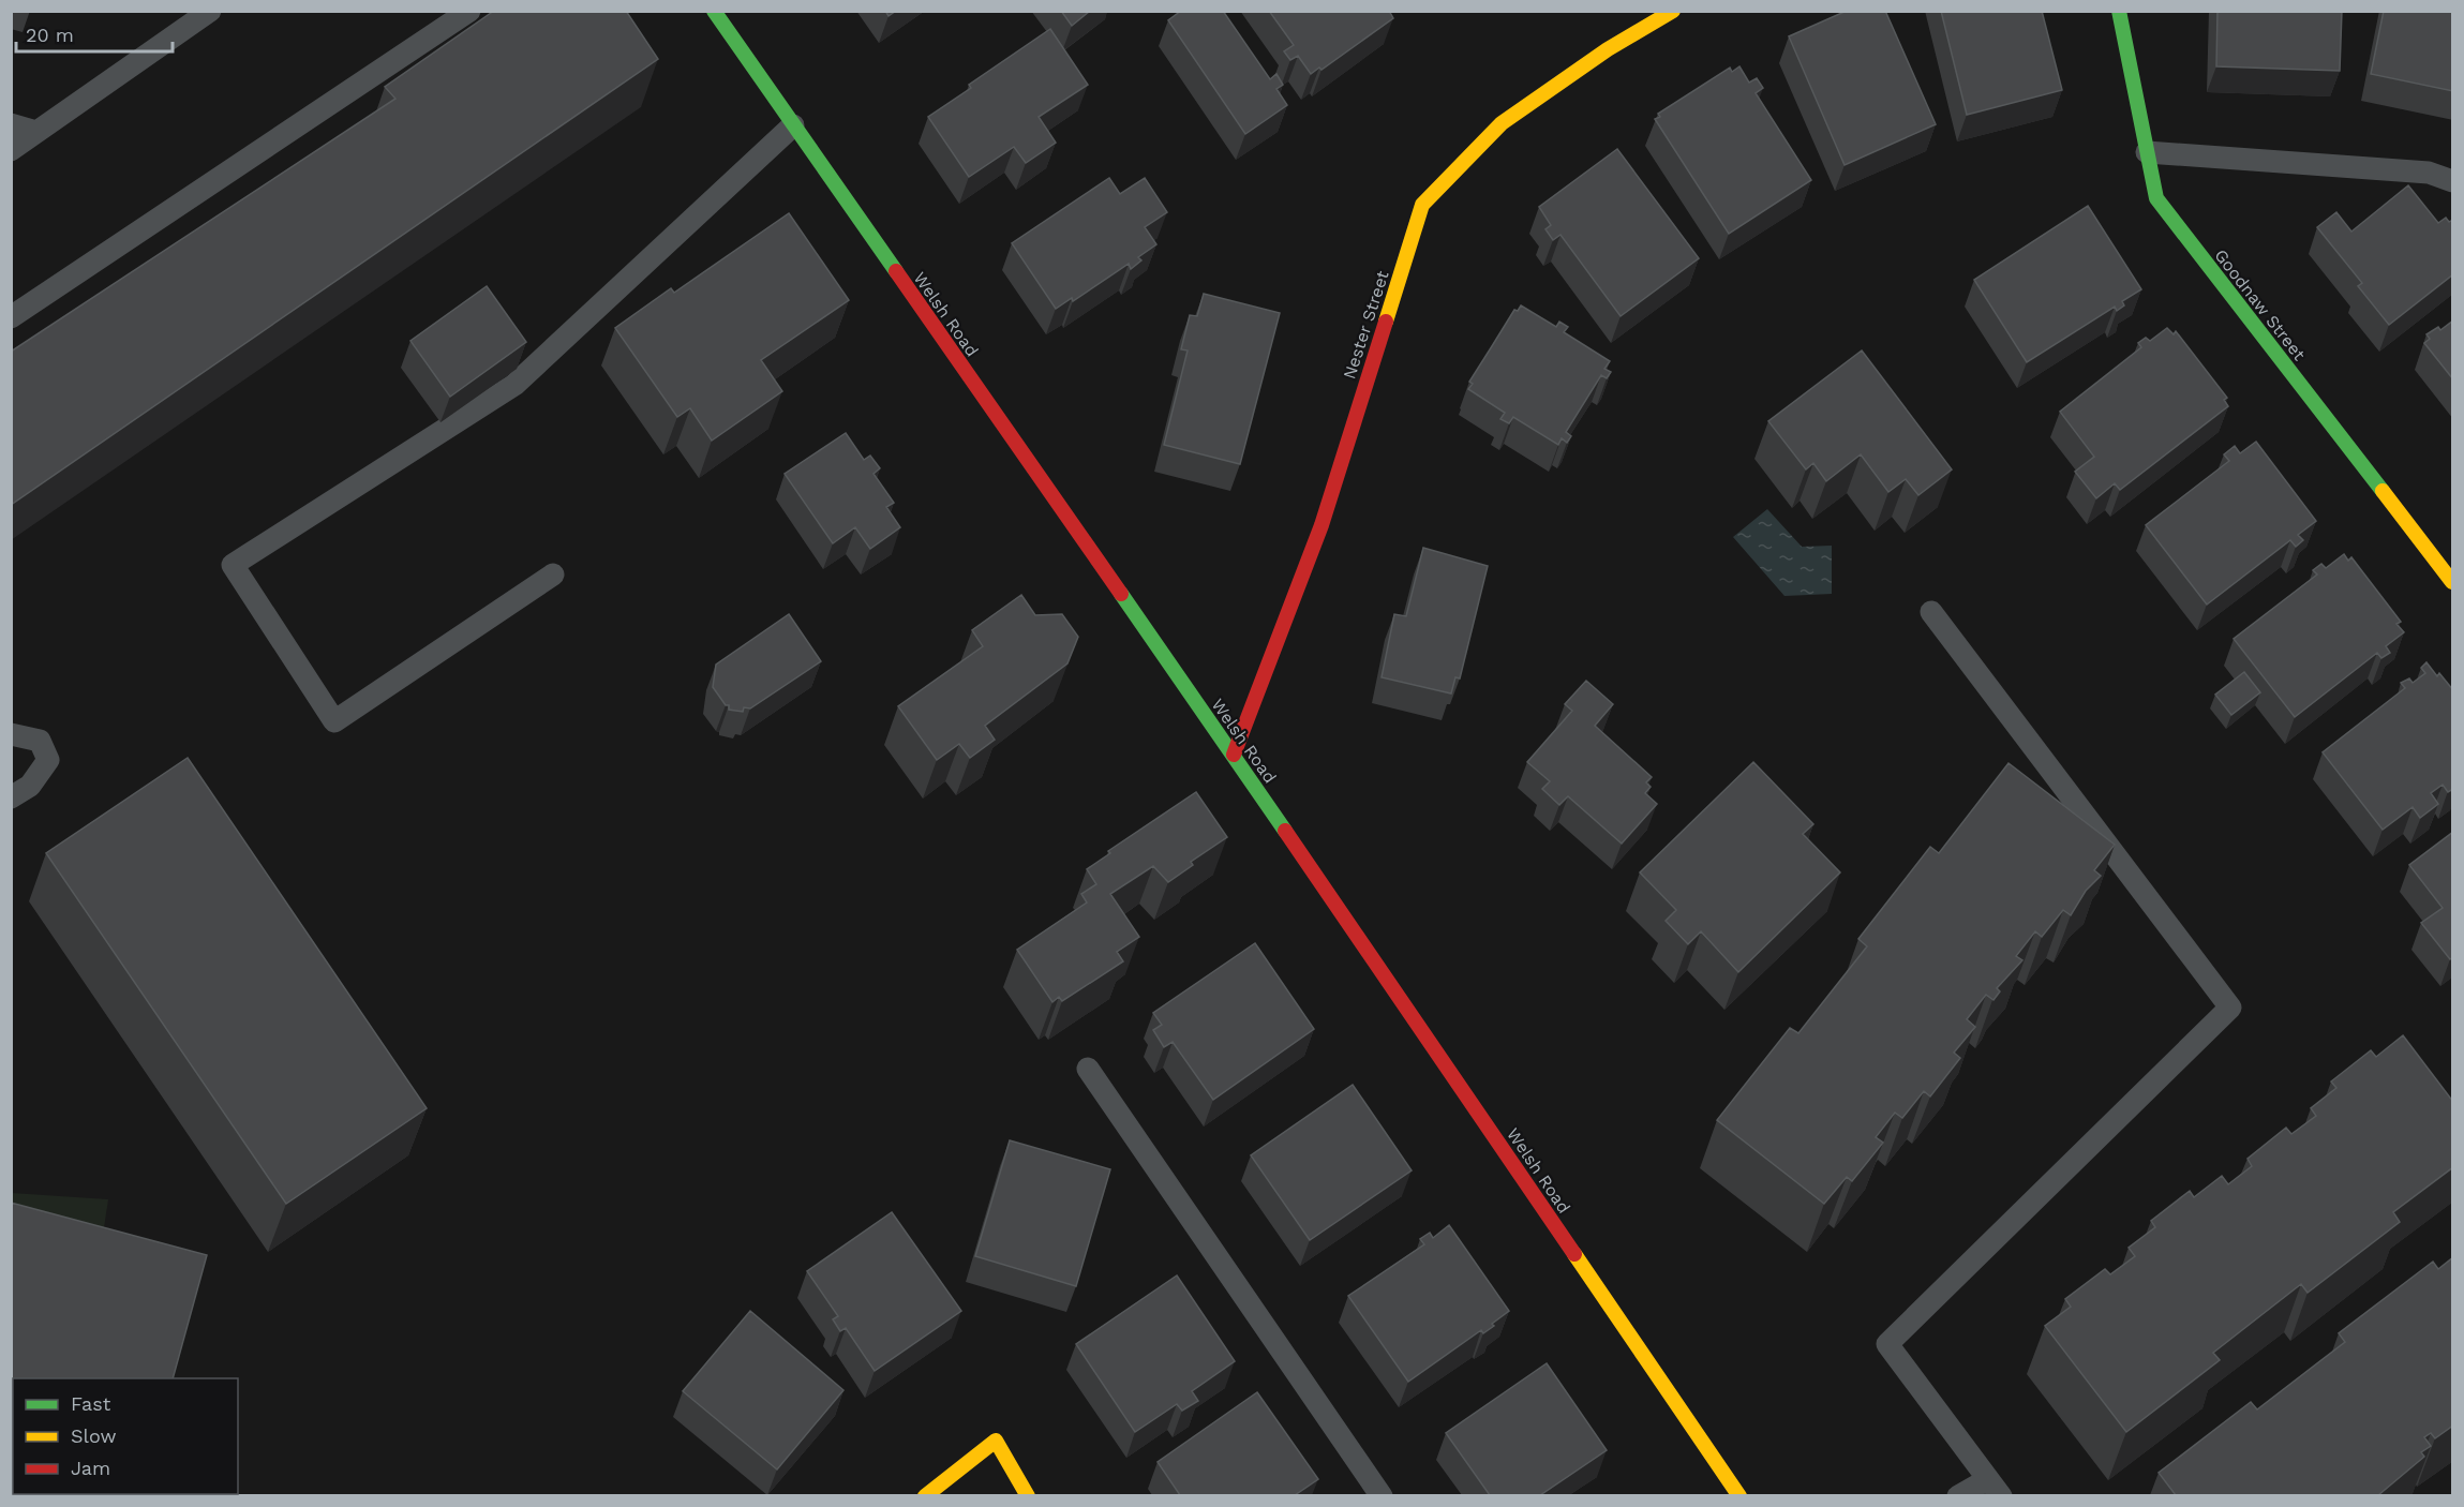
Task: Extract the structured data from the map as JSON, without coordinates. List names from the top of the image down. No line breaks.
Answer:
{"streets":{"main road":["Goodnaw Street","Welsh Road","Nester Street"]},"crossings":[["Welsh Road","Nester Street"]],"legend":["Fast","Slow","Jam"],"scale_bar":"20 m"}
